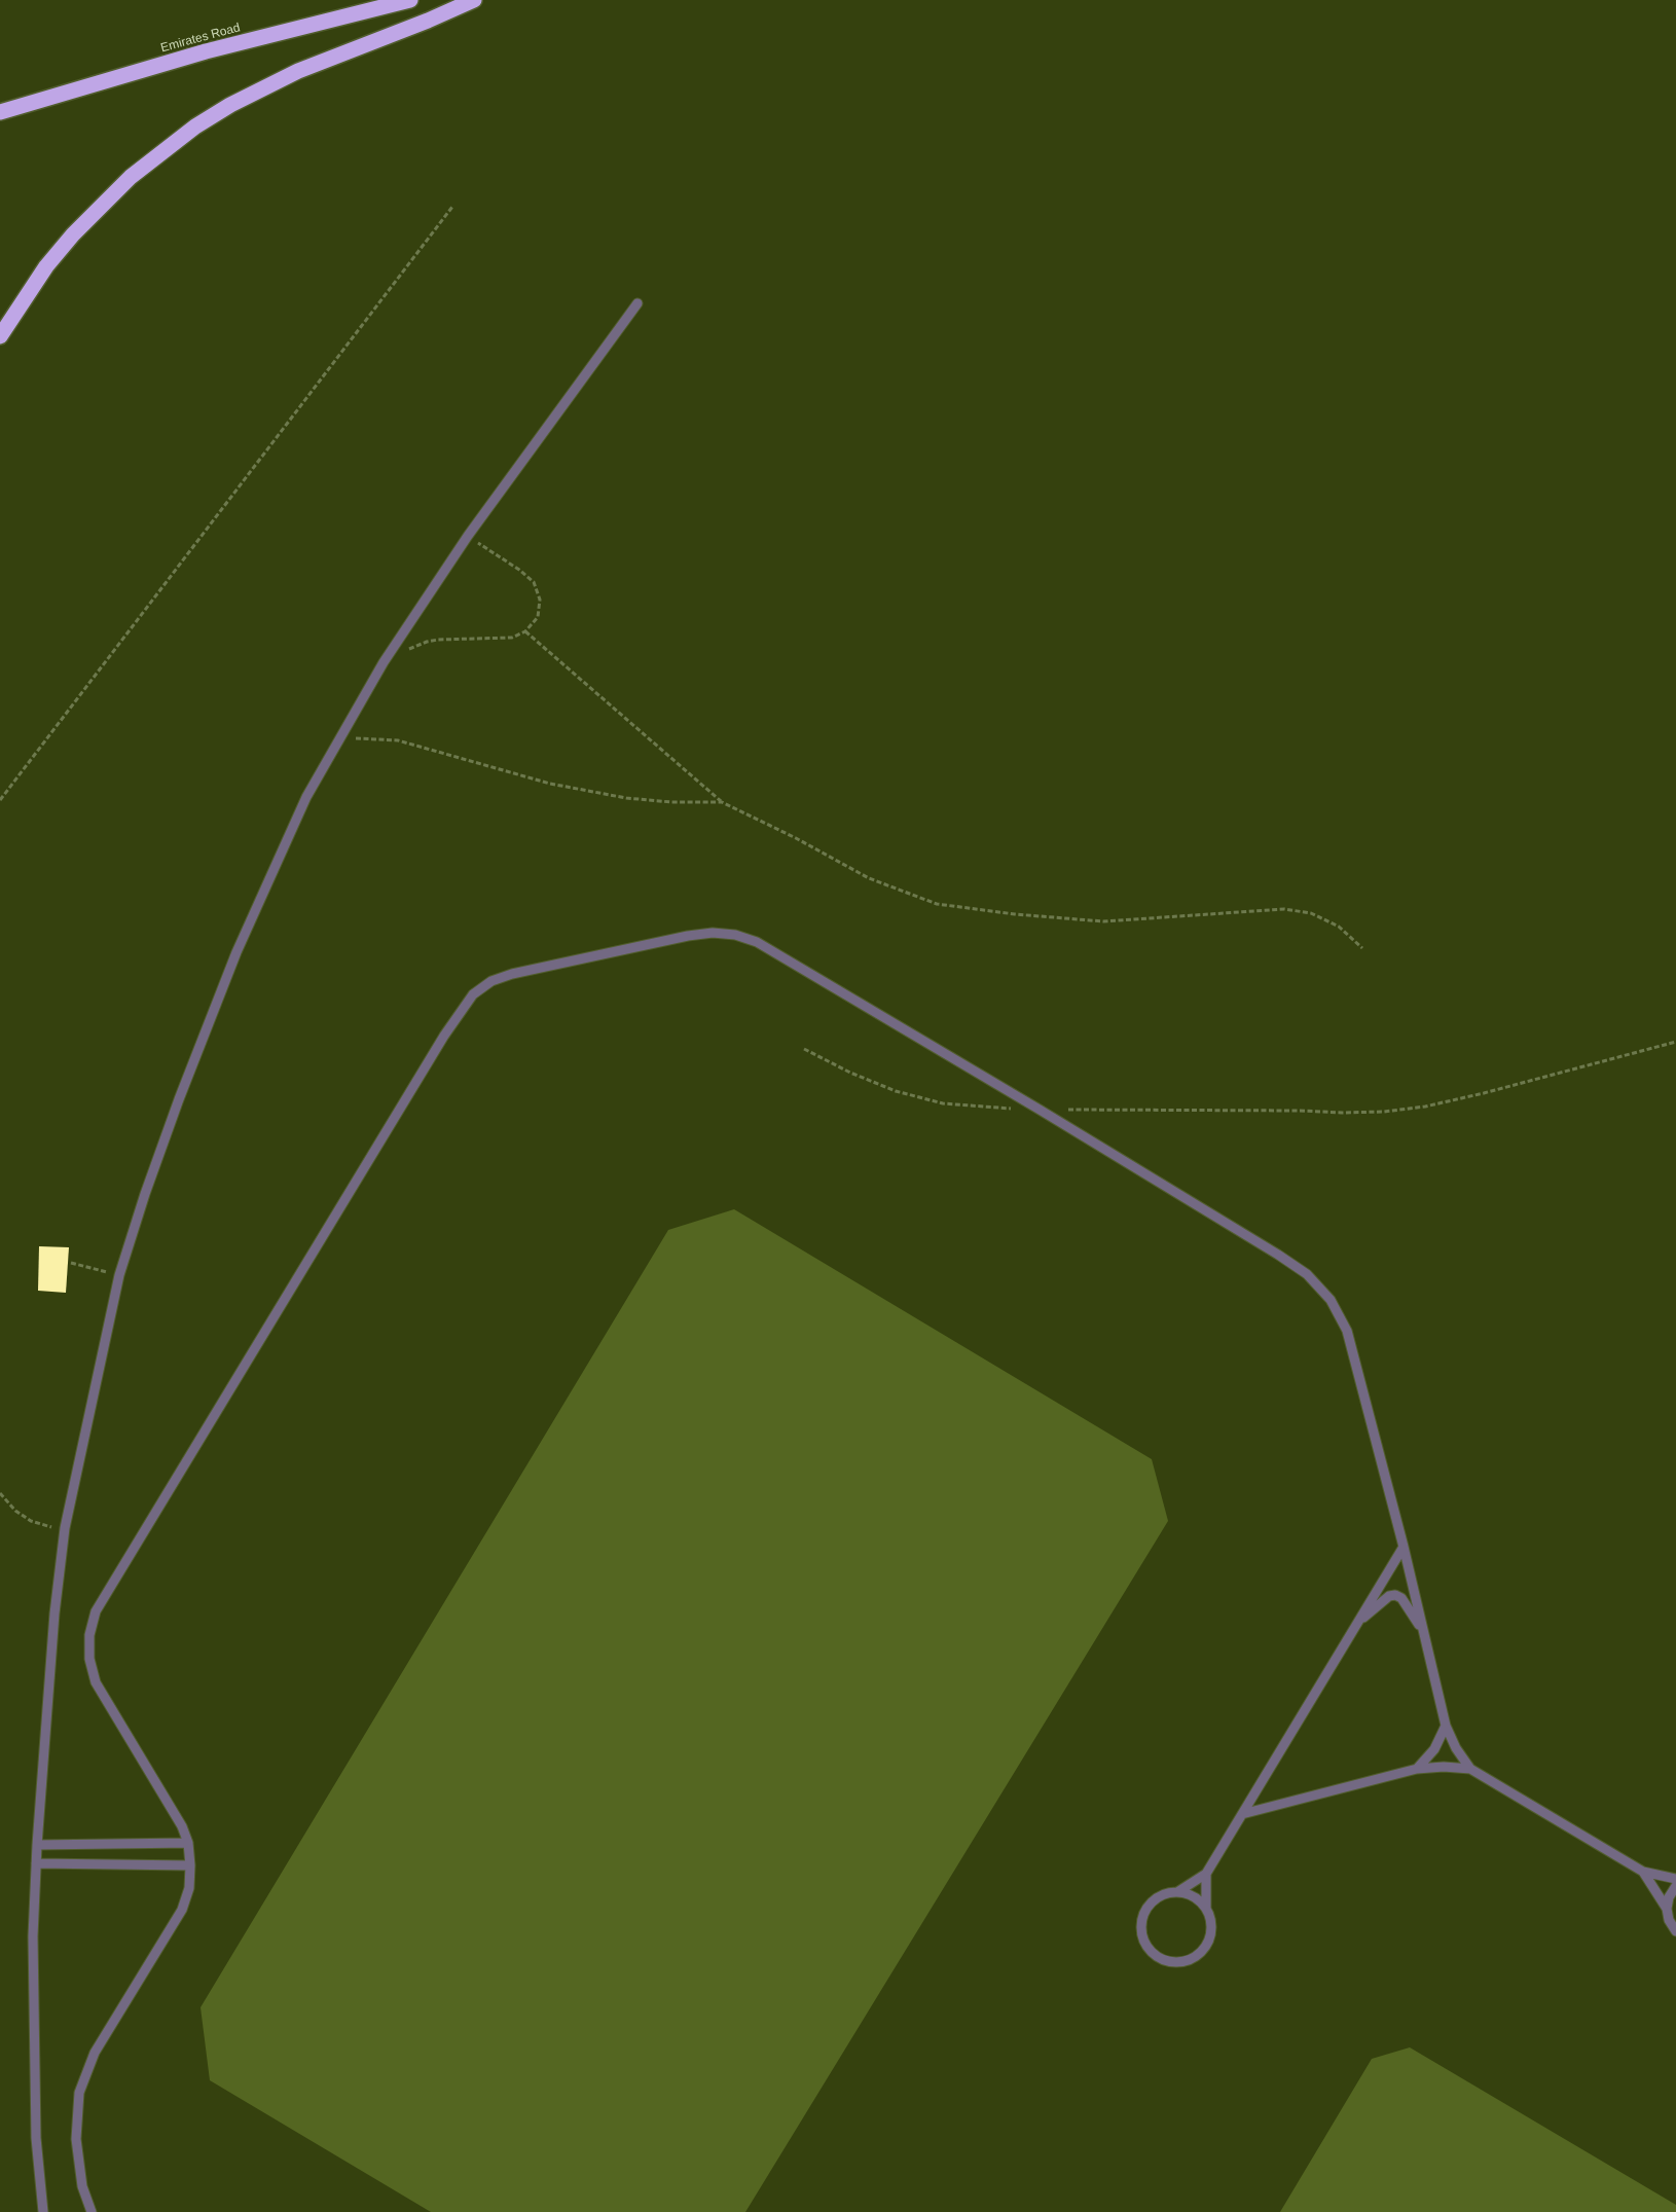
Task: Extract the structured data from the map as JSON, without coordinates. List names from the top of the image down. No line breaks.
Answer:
{"streets":{"highway":["Emirates Road"]}}
